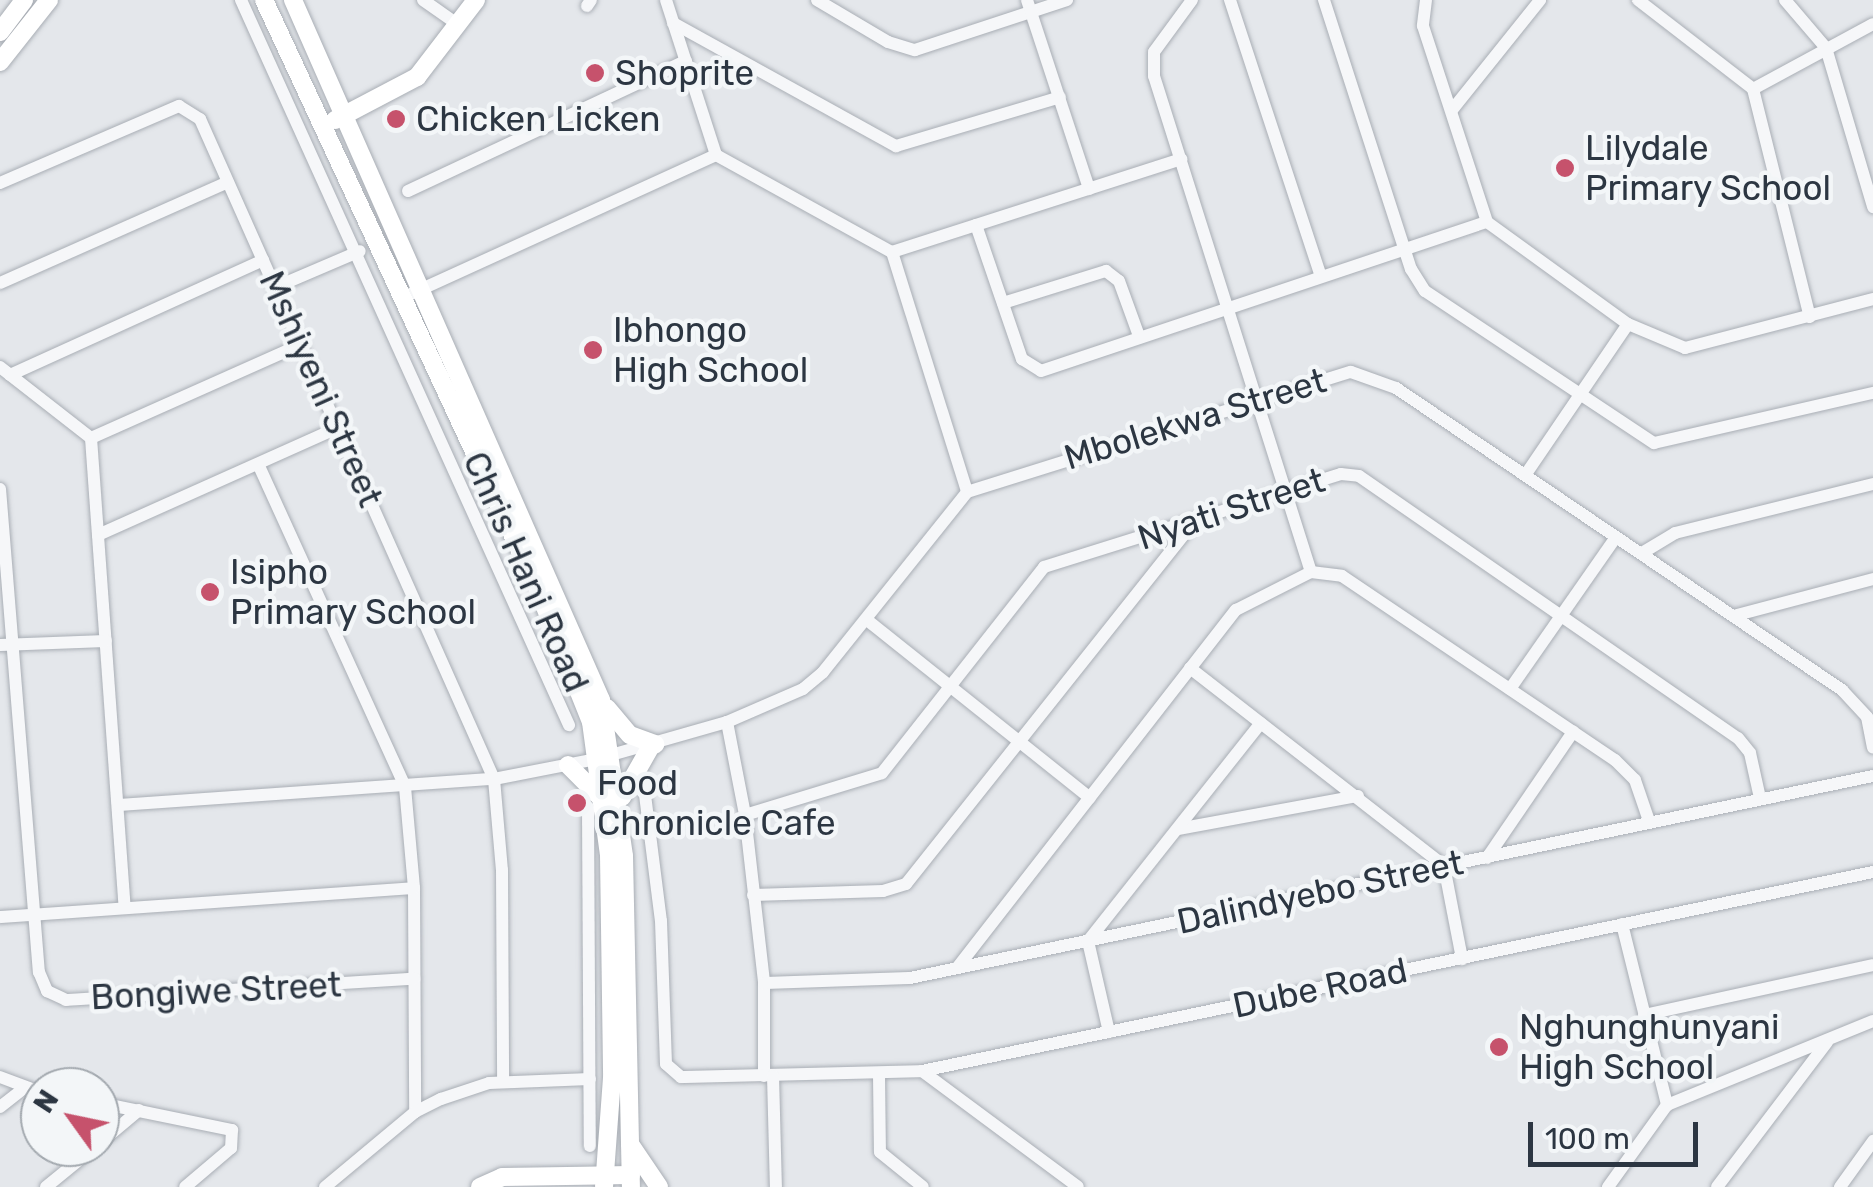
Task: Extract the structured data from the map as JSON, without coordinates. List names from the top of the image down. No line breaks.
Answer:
{"streets":{"main road":["Chris Hani Road"],"street":["Mshiyeni Street","Mbolekwa Street","Nyati Street","Dalindyebo Street","Dube Road","Bongiwe Street"]},"crossings":[["Nyati Street","Dalindyebo Street"]],"places":["Shoprite","Chicken Licken","Lilydale Primary School","Ibhongo High School","Isipho Primary School","Food Chronicle Cafe","Nghunghunyani High School"],"scale_bar":"100 m","north":"top left"}
